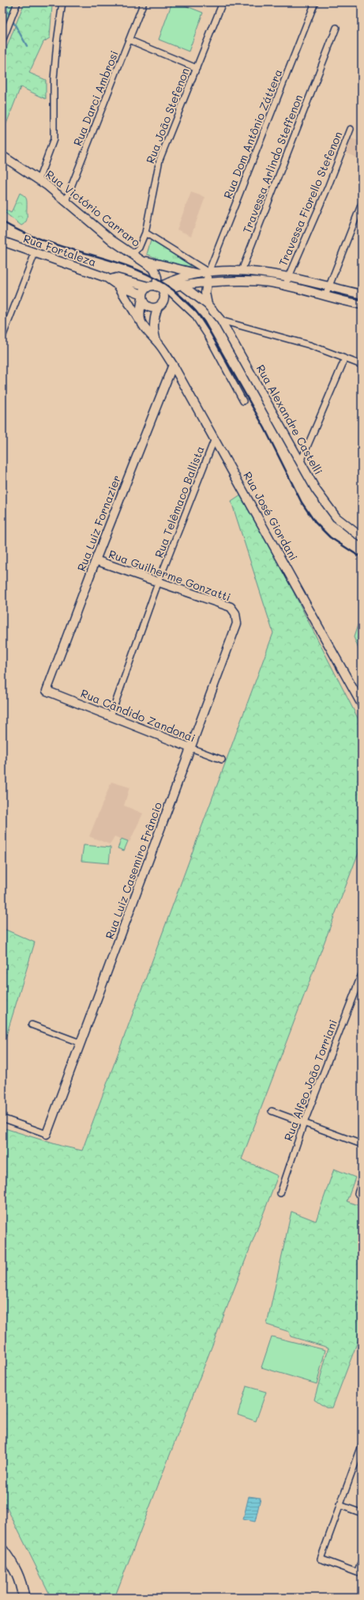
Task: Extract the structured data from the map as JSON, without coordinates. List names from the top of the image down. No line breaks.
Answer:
{"streets":{"street":["Rua Darci Ambrosi","Rua João Stefenon","Rua Dom Antônio Záttera","Travessa Arlindo Steffenon","Travessa Fiorello Stefenon","Rua Victório Carraro","Rua Fortaleza","Rua Alexandre Castelli","Rua Telêmaco Ballista","Rua José Giordani","Rua Luiz Fornazier","Rua Guilherme Gonzatti","Rua Cândido Zandonai","Rua Luiz Casemiro Frâncio","Rua Alfeo João Torriani"]},"crossings":[["Rua Darci Ambrosi","Rua Victório Carraro"],["Rua João Stefenon","Rua Victório Carraro"],["Rua Victório Carraro","Rua Fortaleza"],["Rua Victório Carraro","Rua José Giordani"],["Rua Fortaleza","Rua José Giordani"],["Rua Telêmaco Ballista","Rua José Giordani"],["Rua Telêmaco Ballista","Rua Guilherme Gonzatti"],["Rua Telêmaco Ballista","Rua Cândido Zandonai"],["Rua José Giordani","Rua Luiz Fornazier"],["Rua Luiz Fornazier","Rua Guilherme Gonzatti"],["Rua Luiz Fornazier","Rua Cândido Zandonai"],["Rua Guilherme Gonzatti","Rua Luiz Casemiro Frâncio"],["Rua Cândido Zandonai","Rua Luiz Casemiro Frâncio"]]}
